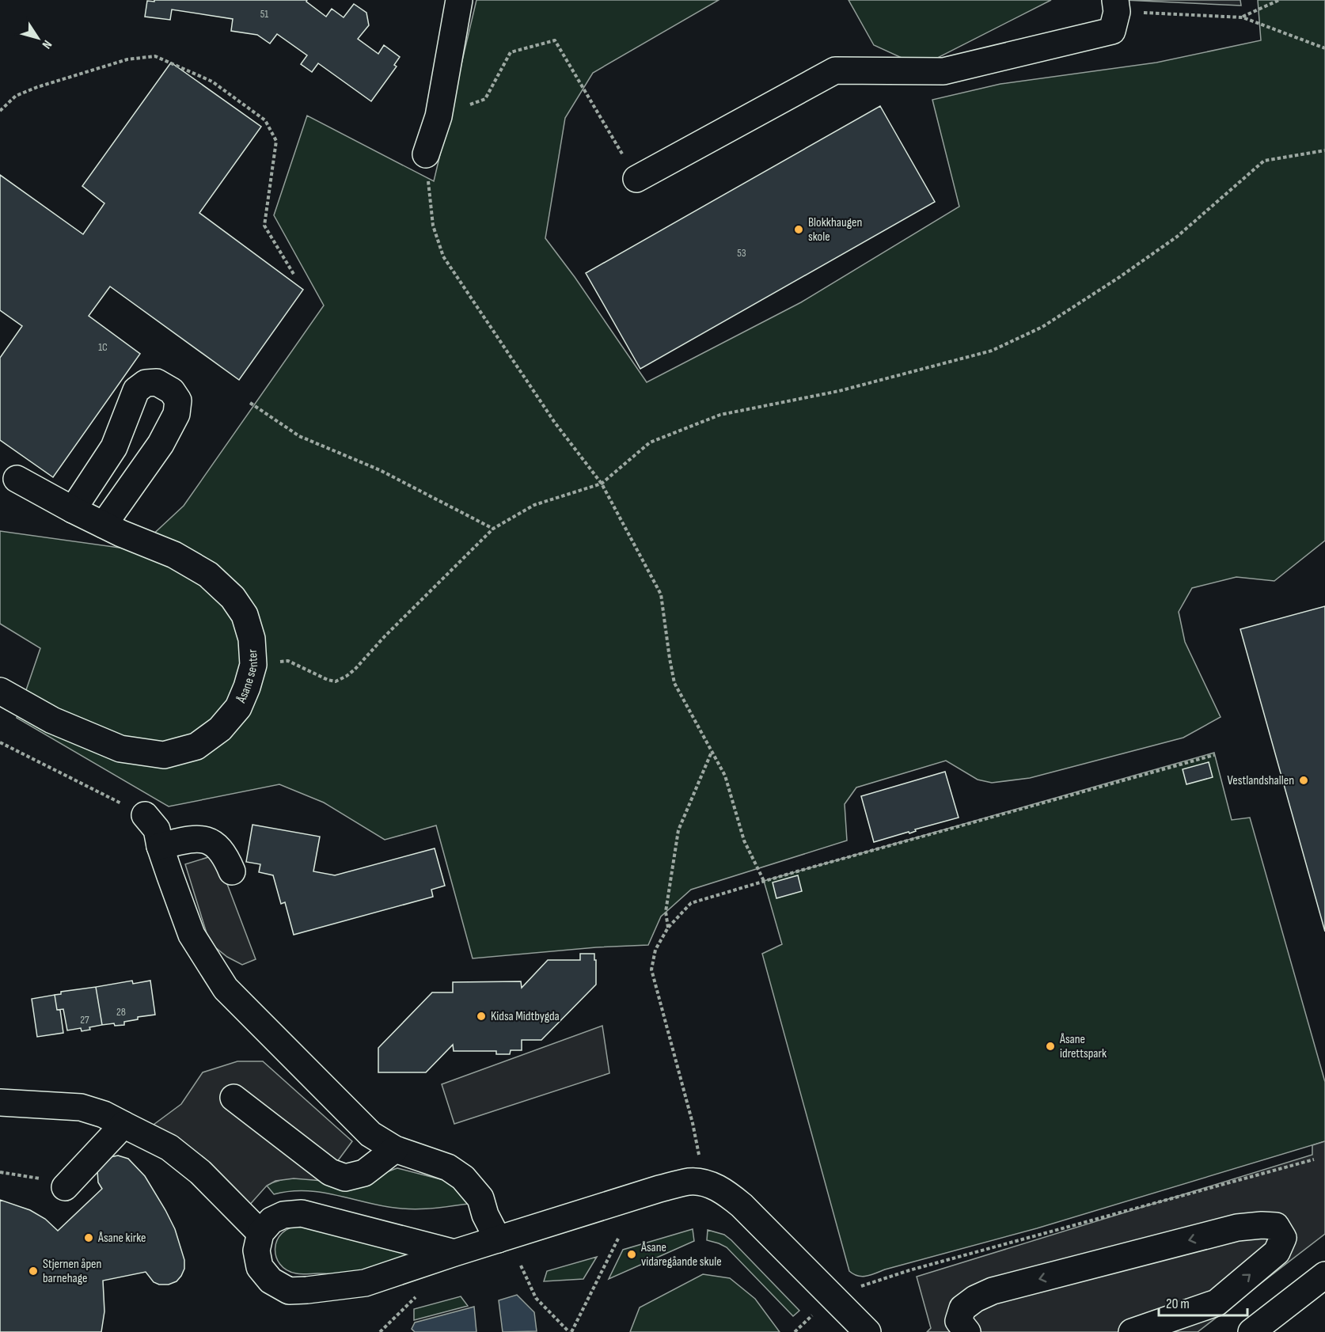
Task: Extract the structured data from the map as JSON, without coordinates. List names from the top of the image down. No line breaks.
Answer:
{"streets":{"street":["Åsane senter"]},"places":["Blokkhaugen skole","Vestlandshallen","Kidsa Midtbygda","Åsane idrettspark","Åsane kirke","Åsane vidaregåande skule","Stjernen åpen barnehage"],"house_numbers":["51","53","1C","28","27"],"scale_bar":"20 m","north":"bottom right"}
